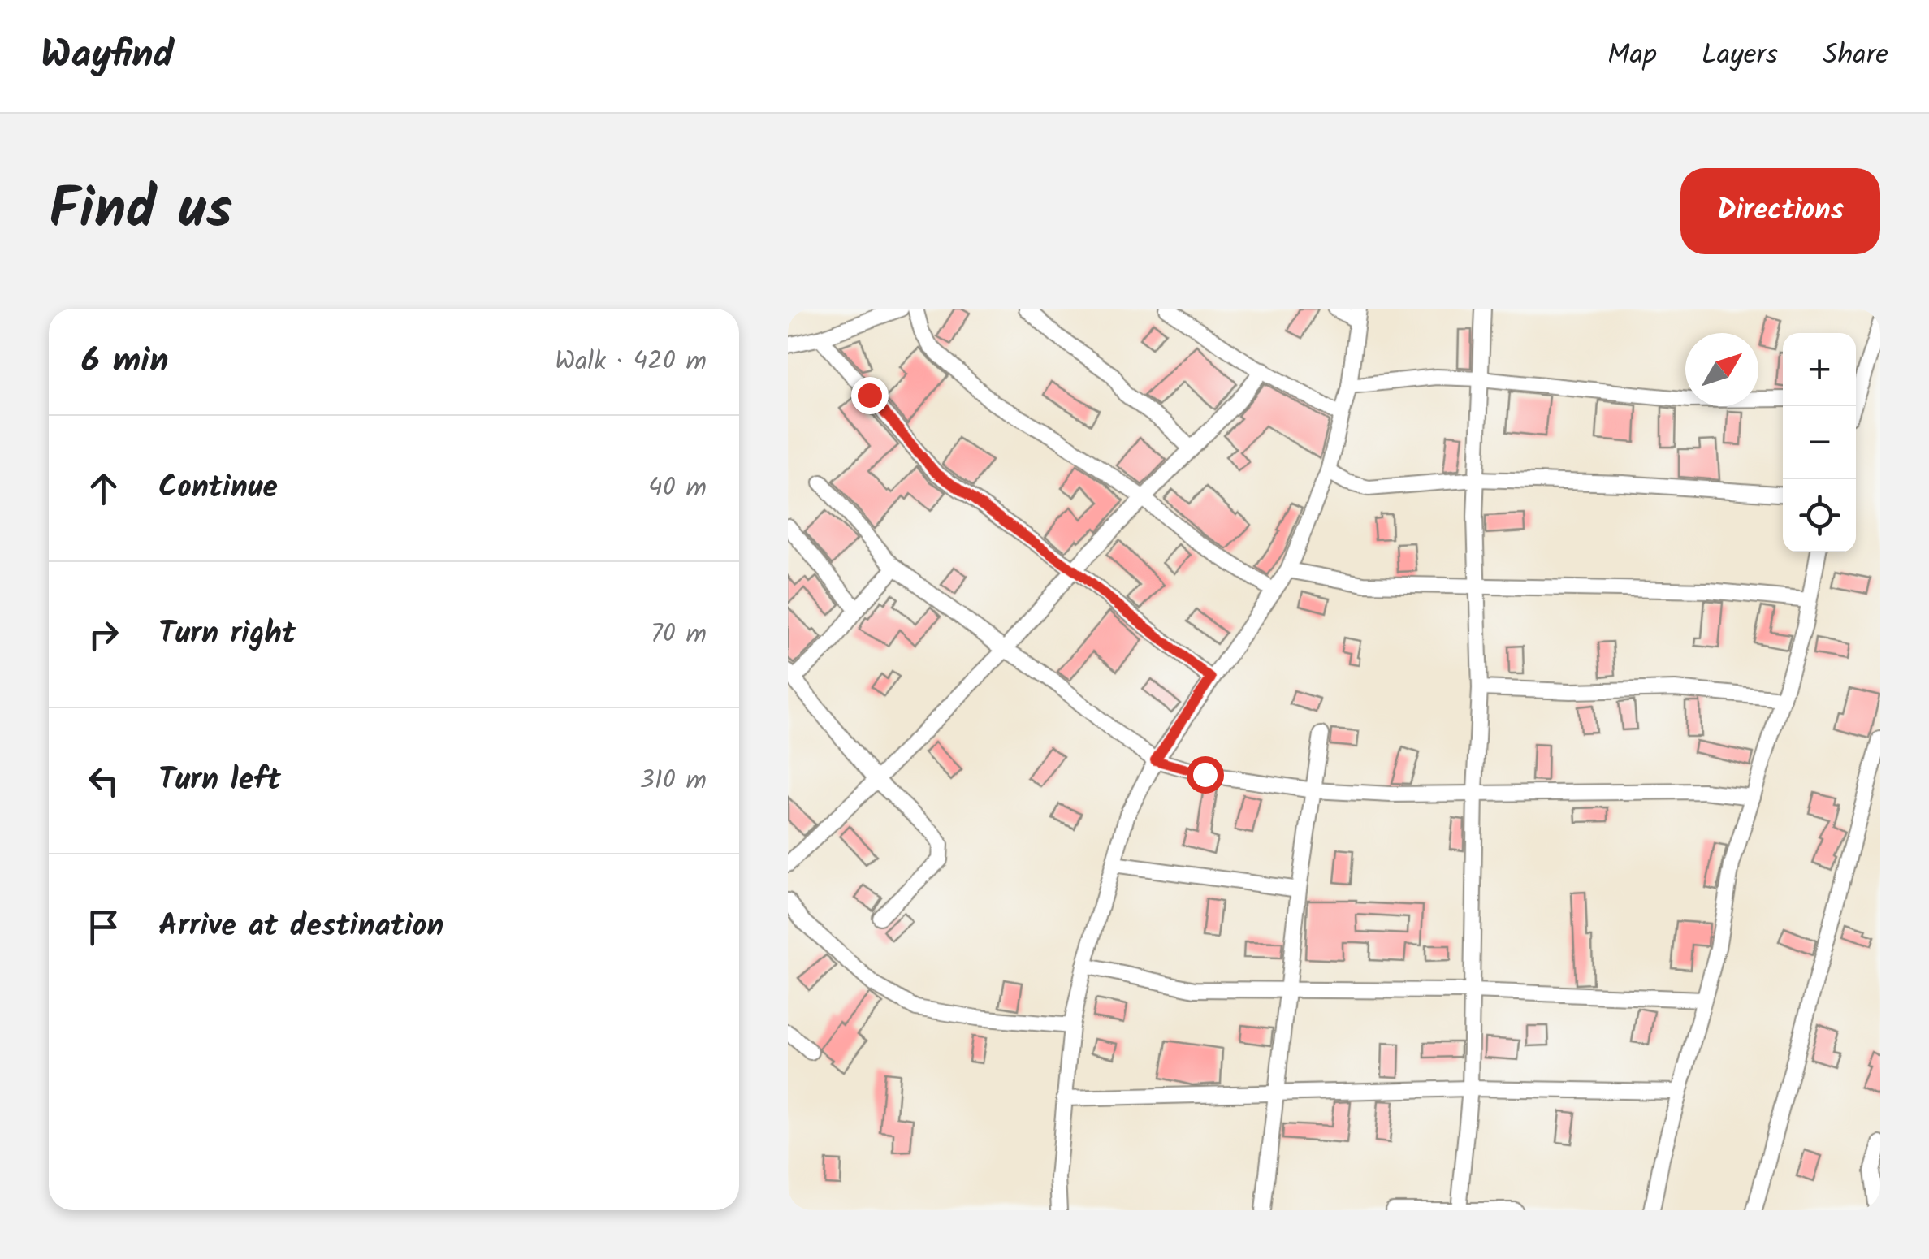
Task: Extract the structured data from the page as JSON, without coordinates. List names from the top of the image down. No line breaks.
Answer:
{"north":"top right","page":{"header":"Wayfind","nav":["Map","Layers","Share"],"title":"Find us","buttons":"Directions","heading":["6 min","Walk · 420 m"],"map_buttons":["+","−"],"list":[["Continue","40 m"],["Turn right","70 m"],["Turn left","310 m"],"Arrive at destination"]}}
